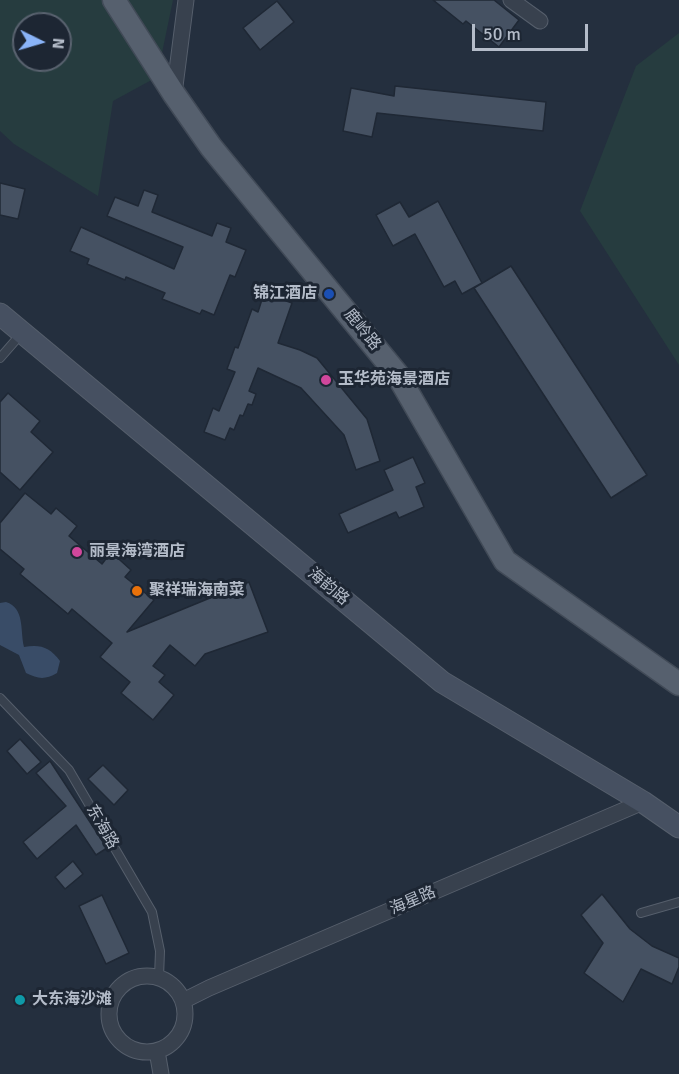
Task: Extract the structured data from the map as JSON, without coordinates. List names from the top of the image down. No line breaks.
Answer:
{"streets":{"main road":["鹿岭路"],"street":["海韵路","海星路"],"lane":["东海路"]},"crossings":[["海韵路","海星路"],["东海路","海星路"]],"places":["锦江酒店","玉华苑海景酒店","丽景海湾酒店","聚祥瑞海南菜","大东海沙滩"],"scale_bar":"50 m","north":"right"}
